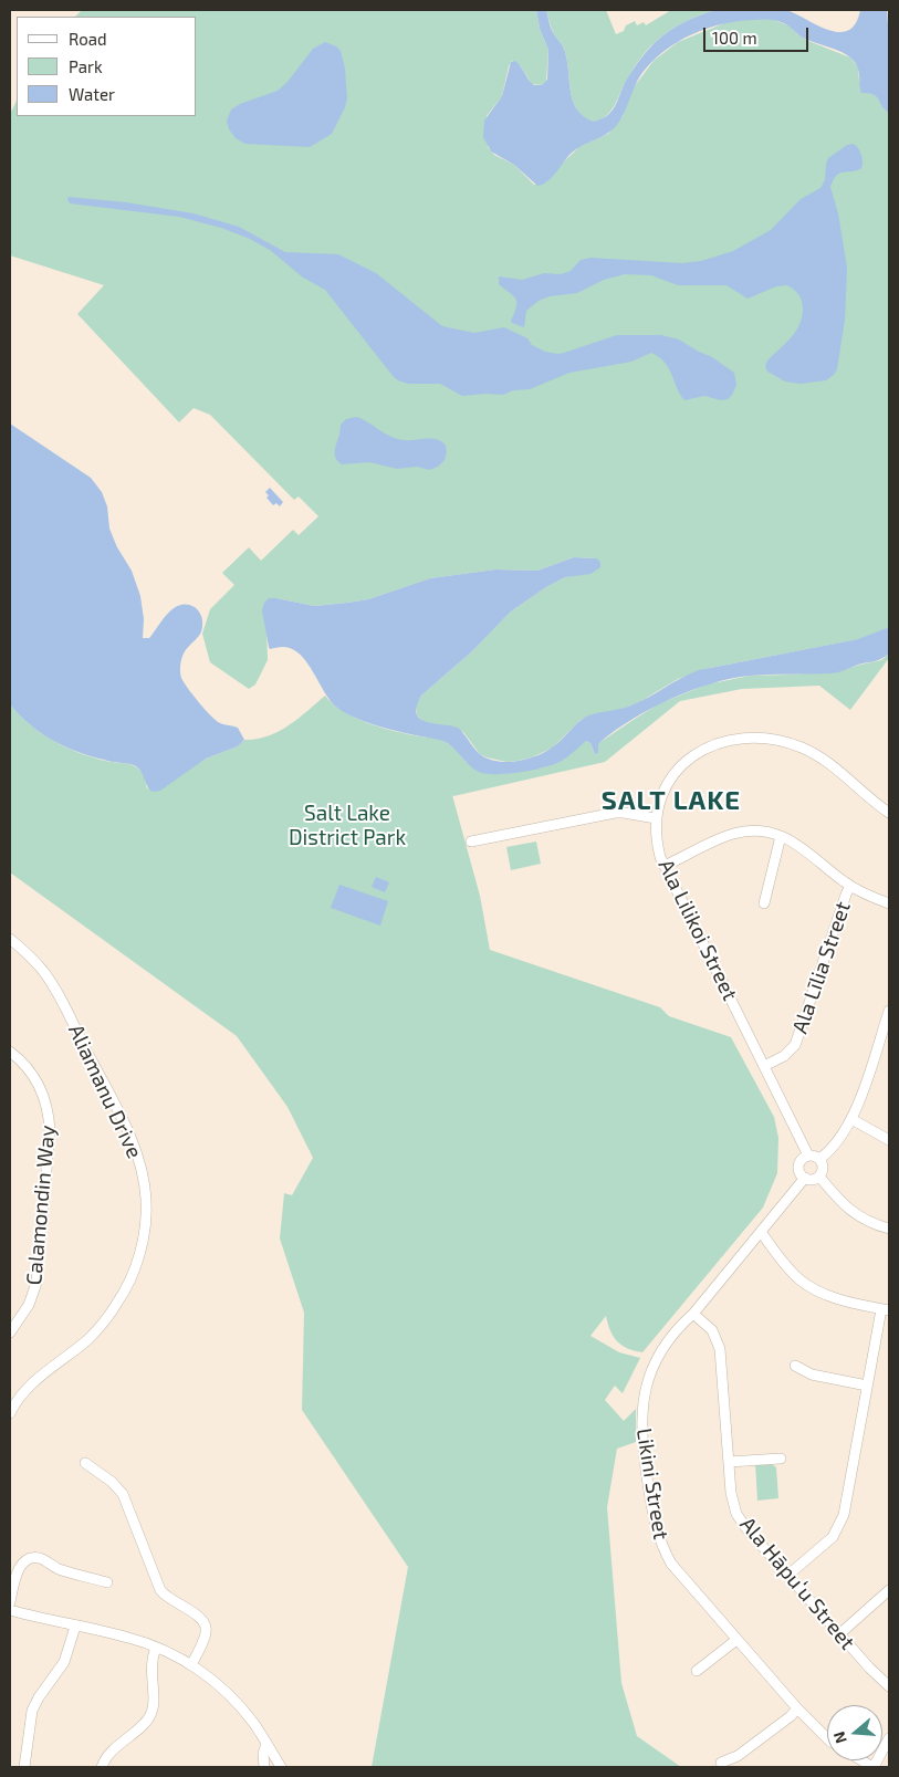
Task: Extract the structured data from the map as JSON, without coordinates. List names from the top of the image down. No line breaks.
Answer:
{"streets":{"street":["Ala Lilikoi Street","Ala Līlia Street","Aliamanu Drive","Calamondin Way","Likini Street","Ala Hāpuʻu Street"]},"crossings":[["Ala Lilikoi Street","Ala Līlia Street"],["Ala Lilikoi Street","Likini Street"],["Likini Street","Ala Hāpuʻu Street"]],"districts":["SALT LAKE"],"parks":["Salt Lake District Park"],"legend":["Road","Park","Water"],"scale_bar":"100 m","north":"left"}
